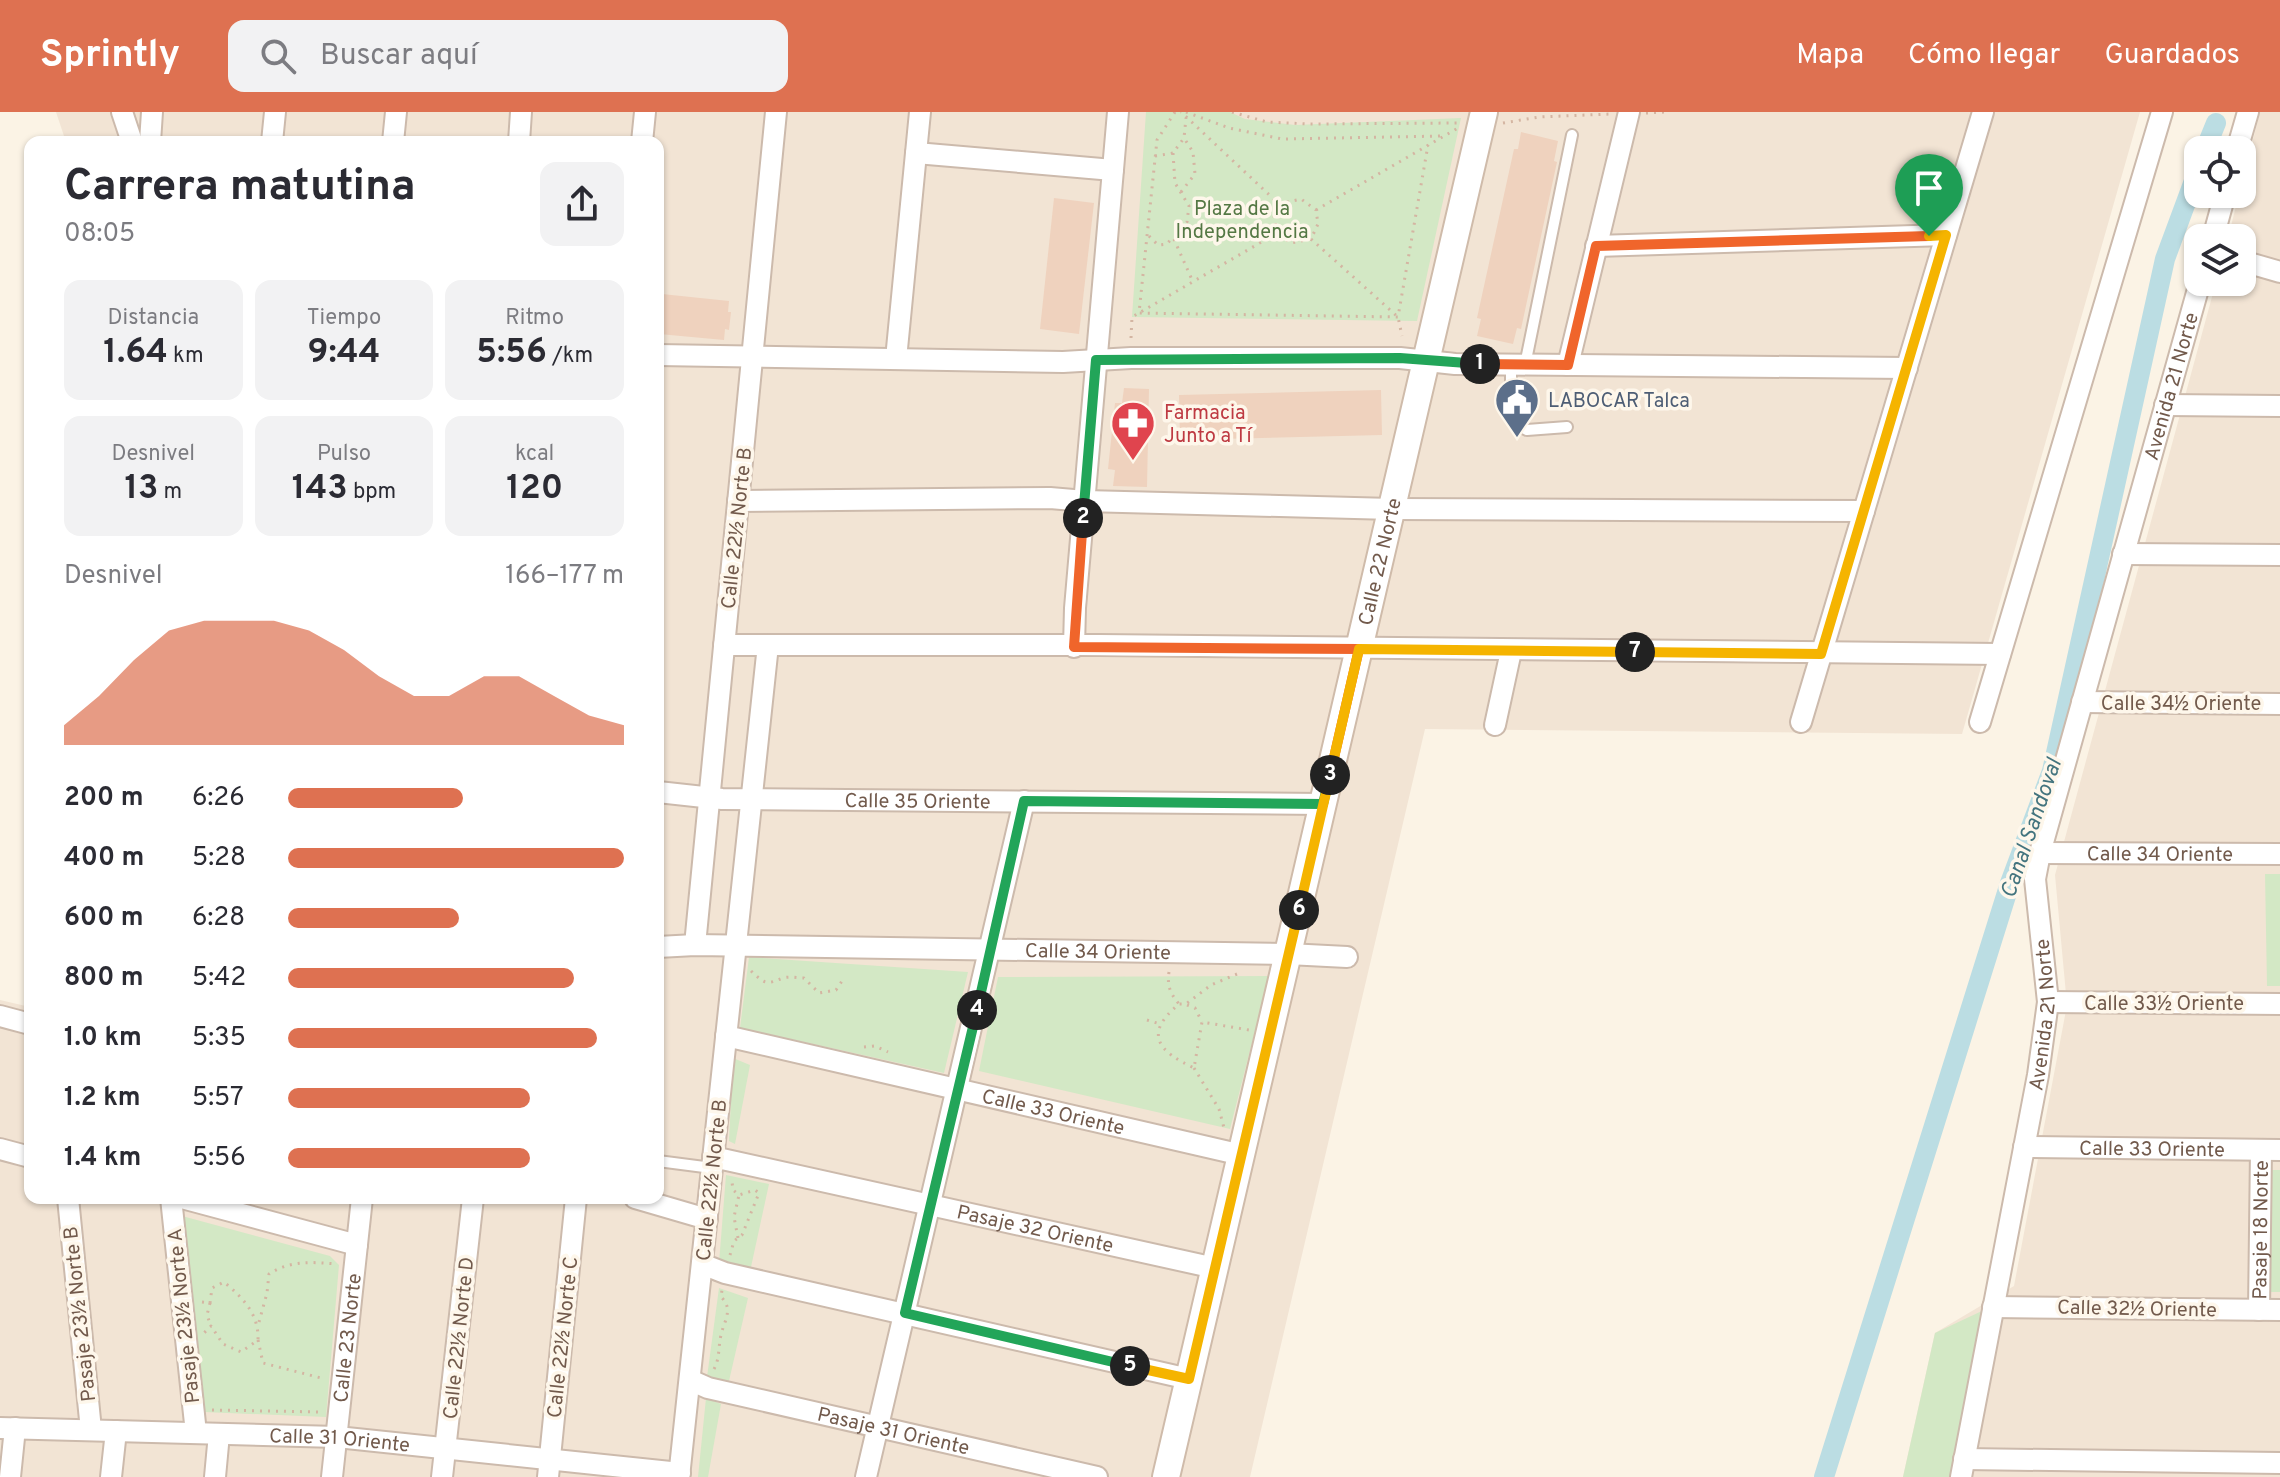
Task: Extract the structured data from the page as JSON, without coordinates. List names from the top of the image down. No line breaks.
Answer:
{"streets":{"street":["Avenida 21 Norte","Calle 22½ Norte B","Calle 22 Norte","Calle 34½ Oriente","Calle 35 Oriente","Calle 34 Oriente","Calle 33½ Oriente","Calle 33 Oriente","Pasaje 32 Oriente","Pasaje 18 Norte","Calle 32½ Oriente","Pasaje 23½ Norte B","Pasaje 23½ Norte A","Calle 22½ Norte C","Calle 23 Norte","Calle 22½ Norte D","Pasaje 31 Oriente","Calle 31 Oriente"]},"crossings":[["Avenida 21 Norte","Calle 34½ Oriente"],["Avenida 21 Norte","Calle 34 Oriente"],["Avenida 21 Norte","Calle 33½ Oriente"],["Avenida 21 Norte","Calle 33 Oriente"],["Avenida 21 Norte","Calle 32½ Oriente"],["Calle 22½ Norte B","Calle 35 Oriente"],["Calle 22½ Norte B","Calle 34 Oriente"],["Calle 22½ Norte B","Calle 33 Oriente"],["Calle 22½ Norte B","Pasaje 32 Oriente"],["Calle 22½ Norte B","Pasaje 31 Oriente"],["Calle 22½ Norte B","Calle 31 Oriente"],["Calle 22 Norte","Calle 35 Oriente"],["Calle 22 Norte","Calle 34 Oriente"],["Calle 22 Norte","Calle 33 Oriente"],["Calle 22 Norte","Pasaje 32 Oriente"],["Calle 33 Oriente","Pasaje 18 Norte"],["Pasaje 18 Norte","Calle 32½ Oriente"],["Pasaje 23½ Norte B","Calle 31 Oriente"],["Pasaje 23½ Norte A","Calle 31 Oriente"],["Calle 22½ Norte C","Calle 31 Oriente"],["Calle 23 Norte","Calle 31 Oriente"],["Calle 22½ Norte D","Calle 31 Oriente"]],"water":["Canal Sandoval"],"parks":["Plaza de la Independencia"],"places":{"public building":["LABOCAR Talca"],"pharmacy":["Farmacia Junto a Tí"]},"page":{"header":"Sprintly","search":"Buscar aquí","nav":["Mapa","Cómo llegar","Guardados"],"heading":["Carrera matutina","08:05"],"stats":[["Distancia","1.64 km"],["Tiempo","9:44"],["Ritmo","5:56 /km"],["Desnivel","13 m"],["Pulso","143 bpm"],["kcal","120"]],"pins":["1","2","7","3","6","4","5"],"chart":["Desnivel","166–177 m"],"list":[{"name":"200 m","note":"6:26"},{"name":"400 m","note":"5:28"},{"name":"600 m","note":"6:28"},{"name":"800 m","note":"5:42"},{"name":"1.0 km","note":"5:35"},{"name":"1.2 km","note":"5:57"},{"name":"1.4 km","note":"5:56"}]}}
